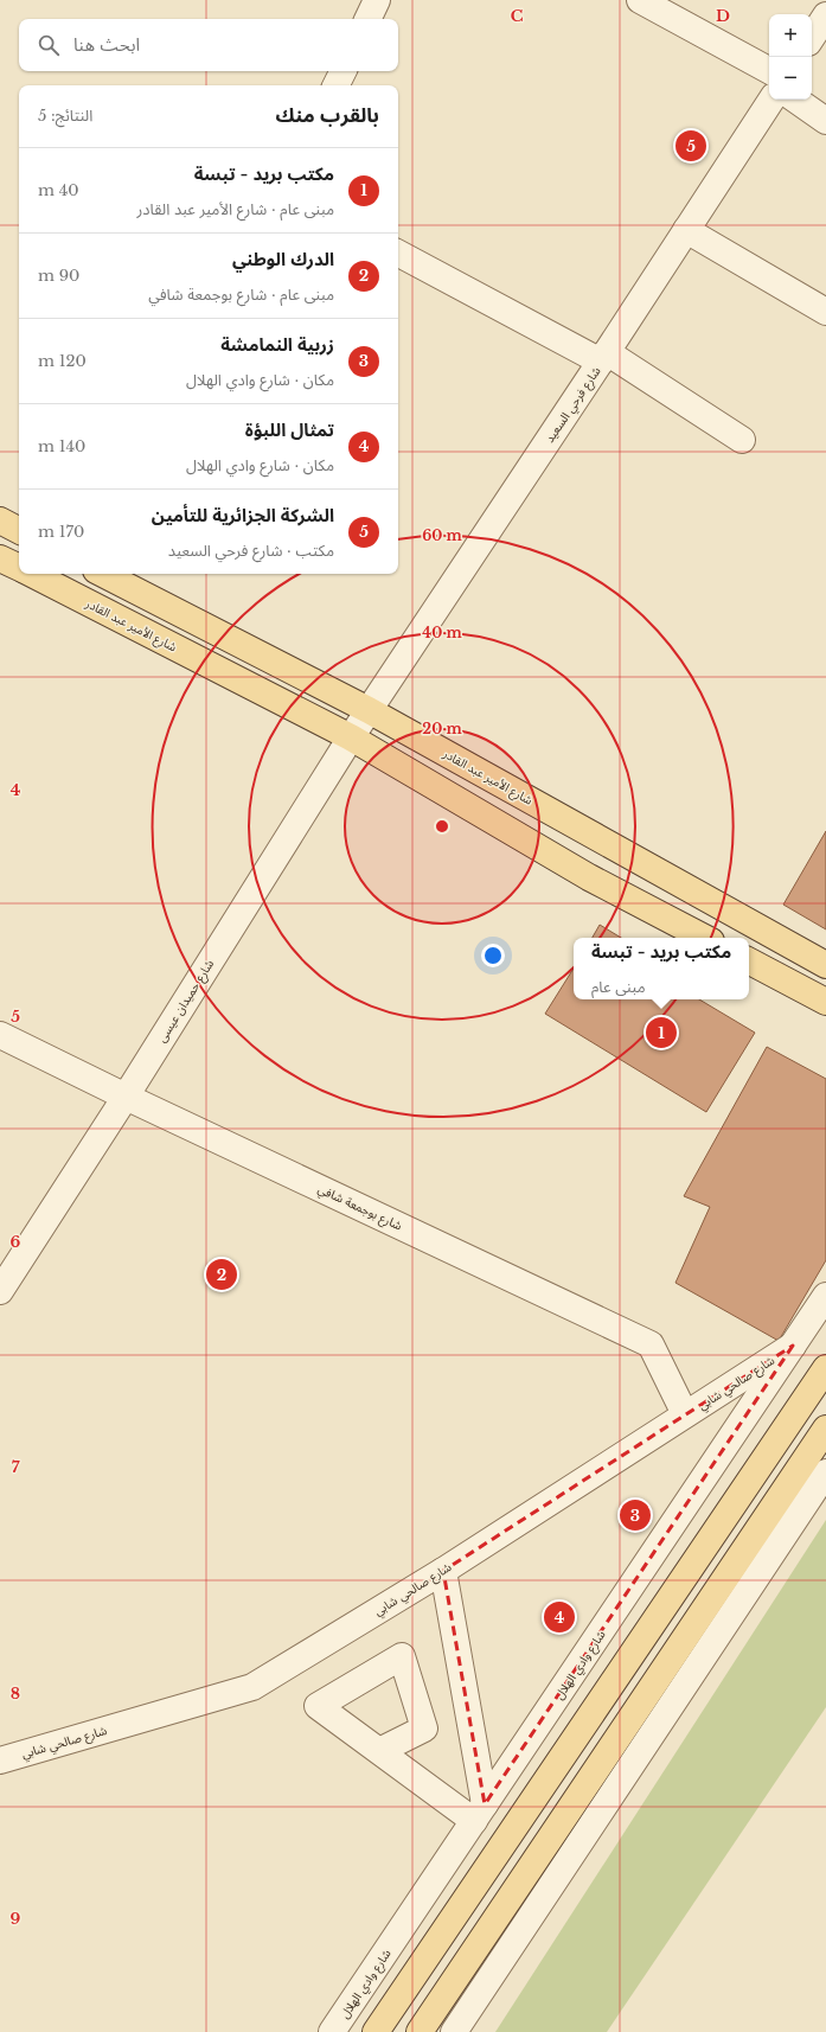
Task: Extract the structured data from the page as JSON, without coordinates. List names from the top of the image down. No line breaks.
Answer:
{"streets":{"main road":["شارع الأمير عبد القادر"],"street":["شارع فرحي السعيد","شارع حميدان عيسى","شارع بوجمعة شافي","شارع صالحي شابي","شارع وادي الهلال"]},"crossings":[["شارع فرحي السعيد","شارع الأمير عبد القادر"],["شارع فرحي السعيد","شارع حميدان عيسى"],["شارع الأمير عبد القادر","شارع حميدان عيسى"],["شارع حميدان عيسى","شارع بوجمعة شافي"],["شارع بوجمعة شافي","شارع صالحي شابي"],["شارع صالحي شابي","شارع وادي الهلال"]],"page":{"map_buttons":["+","−"],"search":"ابحث هنا","heading":["بالقرب منك","النتائج: 5"],"pins":["5","1","2","3","4"],"list":[{"mark":"1","name":"مكتب بريد - تبسة","note":"مبنى عام · شارع الأمير عبد القادر","value":"40 m"},{"mark":"2","name":"الدرك الوطني","note":"مبنى عام · شارع بوجمعة شافي","value":"90 m"},{"mark":"3","name":"زربية النمامشة","note":"مكان · شارع وادي الهلال","value":"120 m"},{"mark":"4","name":"تمثال اللبؤة","note":"مكان · شارع وادي الهلال","value":"140 m"},{"mark":"5","name":"الشركة الجزائرية للتأمين","note":"مكتب · شارع فرحي السعيد","value":"170 m"}],"popup":["مكتب بريد - تبسة","مبنى عام"]},"grid":{"columns":["C","D"],"rows":["4","5","6","7","8","9"]},"rings":["60 m","40 m","20 m"]}
